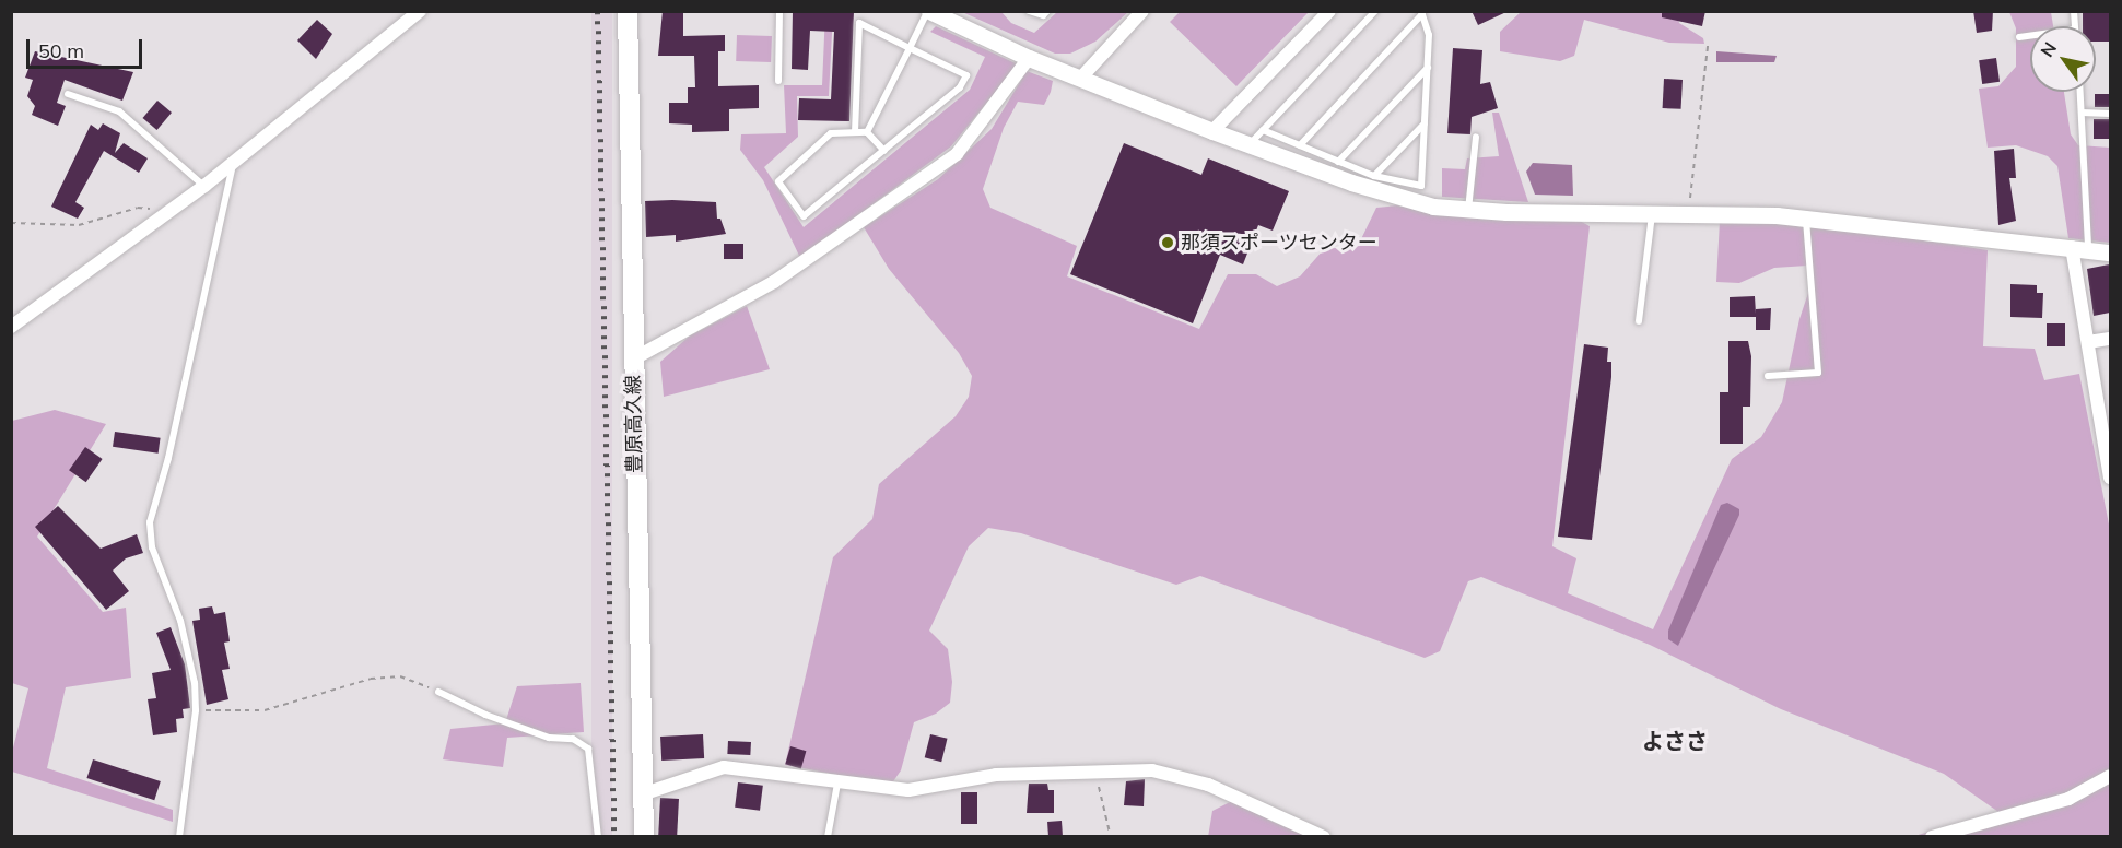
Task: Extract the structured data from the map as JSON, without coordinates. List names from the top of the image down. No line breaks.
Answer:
{"streets":{"main road":["豊原高久線"]},"districts":["よささ"],"places":["那須スポーツセンター"],"scale_bar":"50 m","north":"top left"}
